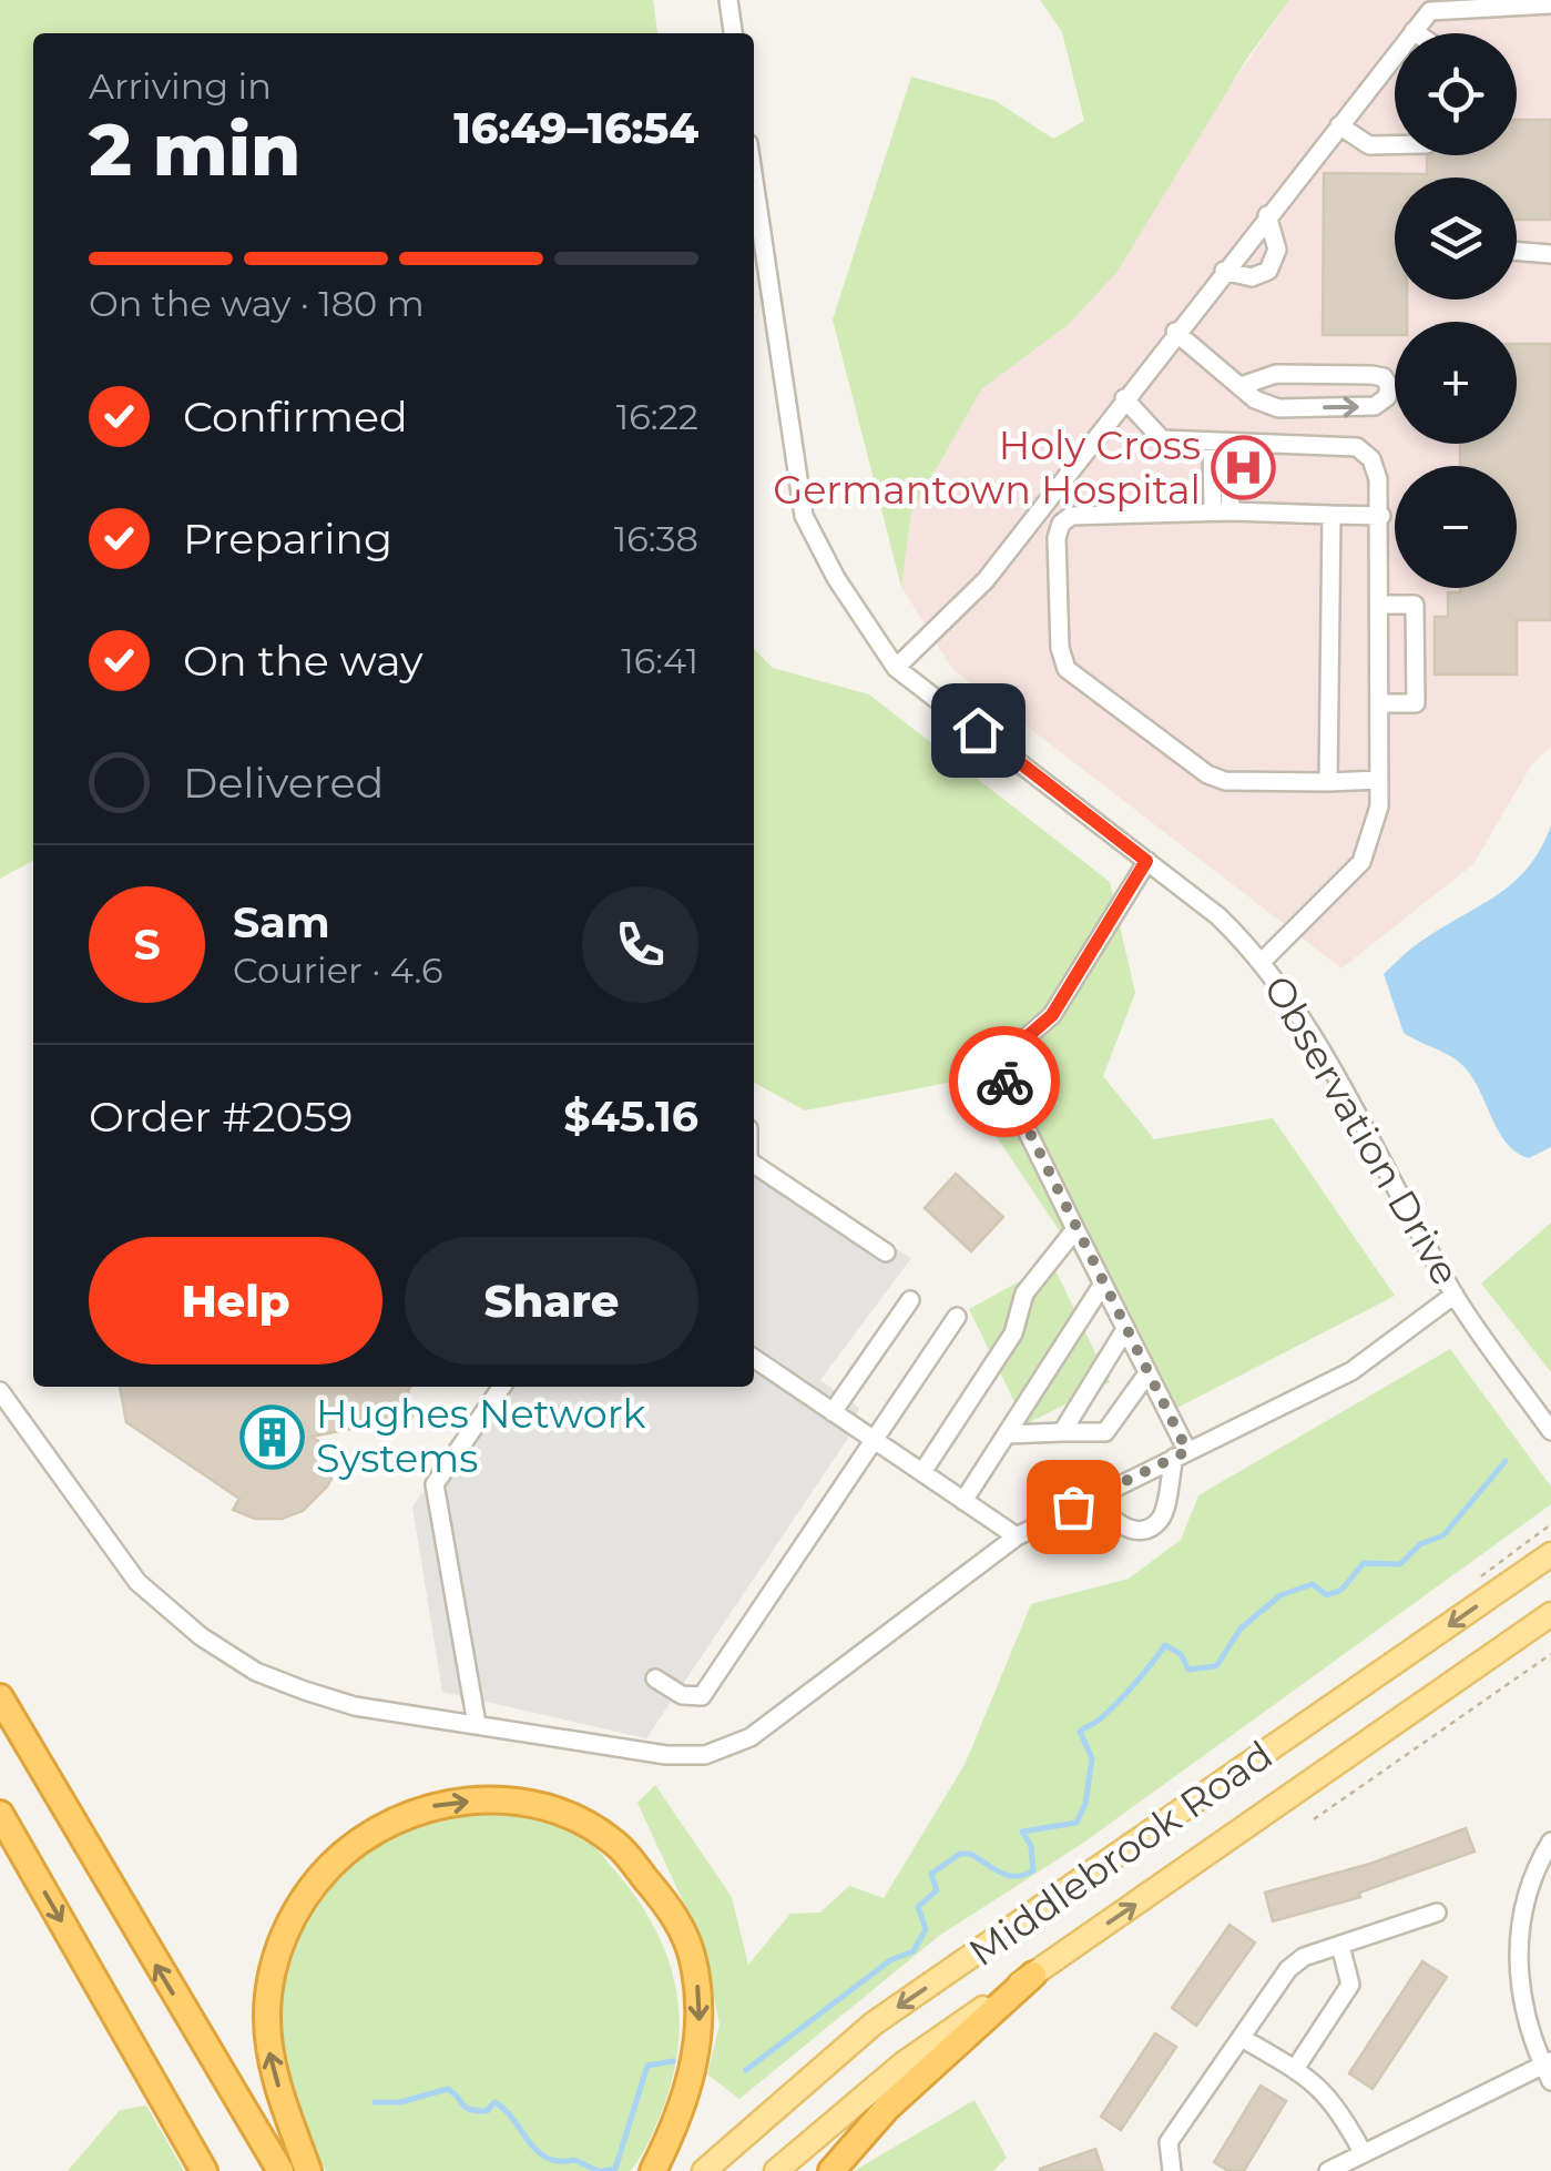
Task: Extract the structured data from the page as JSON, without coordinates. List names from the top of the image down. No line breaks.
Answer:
{"streets":{"main road":["Middlebrook Road"],"street":["Observation Drive"]},"places":{"hospital":["Holy Cross Germantown Hospital"],"building":["Hughes Network Systems"]},"page":{"map_buttons":["+","−"],"heading":["2 min","Arriving in","16:49–16:54"],"panel":["Sam","Courier · 4.6","Order #2059","$45.16"],"bar":"On the way · 180 m","list":[["Confirmed","16:22"],["Preparing","16:38"],["On the way","16:41"],"Delivered"],"round":"S","buttons":["Help","Share"]}}
